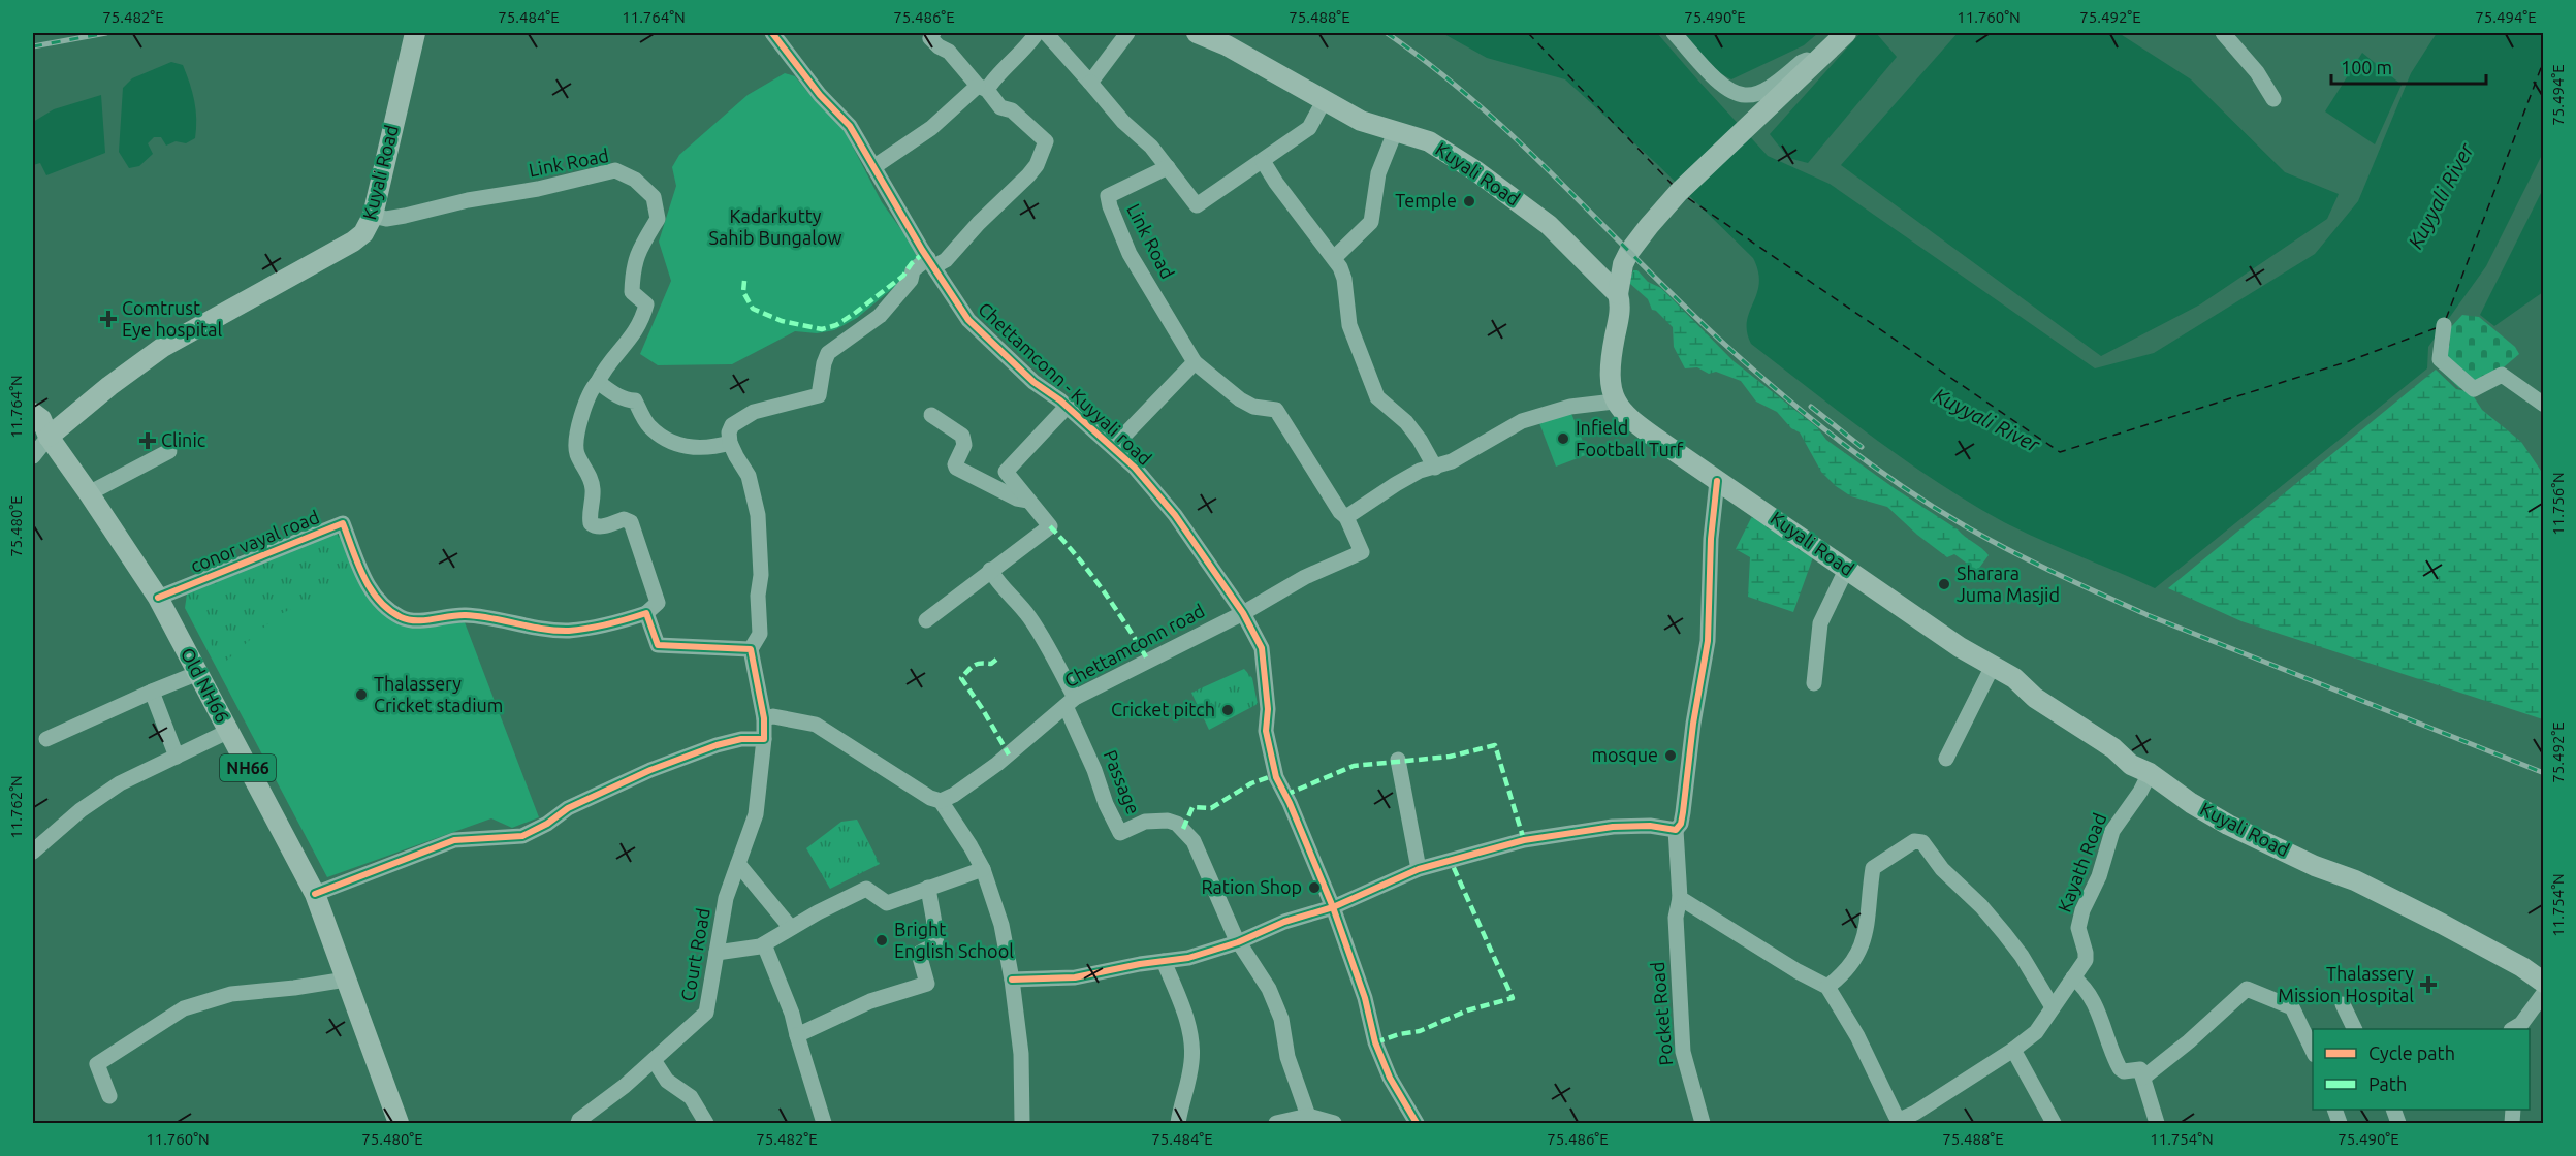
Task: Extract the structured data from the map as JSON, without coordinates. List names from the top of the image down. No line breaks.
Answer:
{"streets":{"main road":["Kuyali Road","Old NH66","NH66"],"street":["Link Road","Chettamconn - Kuyyali road","conor vayal road","Chettamconn road","Passage","Kayath Road","Court Road","Pocket Road"]},"crossings":[["Link Road","Kuyali Road"],["Link Road","Chettamconn road"],["Kuyali Road","Old NH66"],["Kuyali Road","Kayath Road"],["Kuyali Road","Pocket Road"],["Chettamconn - Kuyyali road","Chettamconn road"],["conor vayal road","Old NH66"],["Chettamconn road","Passage"]],"water":["Kuyyali River"],"parks":["Kadarkutty Sahib Bungalow"],"places":{"other":["Temple","Infield Football Turf","Sharara Juma Masjid","Thalassery Cricket stadium","Cricket pitch","mosque","Ration Shop","Bright English School"],"health":["Comtrust Eye hospital","Clinic","Thalassery Mission Hospital"]},"legend":["Cycle path","Path"],"scale_bar":"100 m","coordinates":["75.482°E","75.484°E","11.764°N","75.486°E","75.488°E","75.490°E","11.760°N","75.492°E","75.494°E","11.756°N","75.480°E","11.762°N","11.754°N"]}
